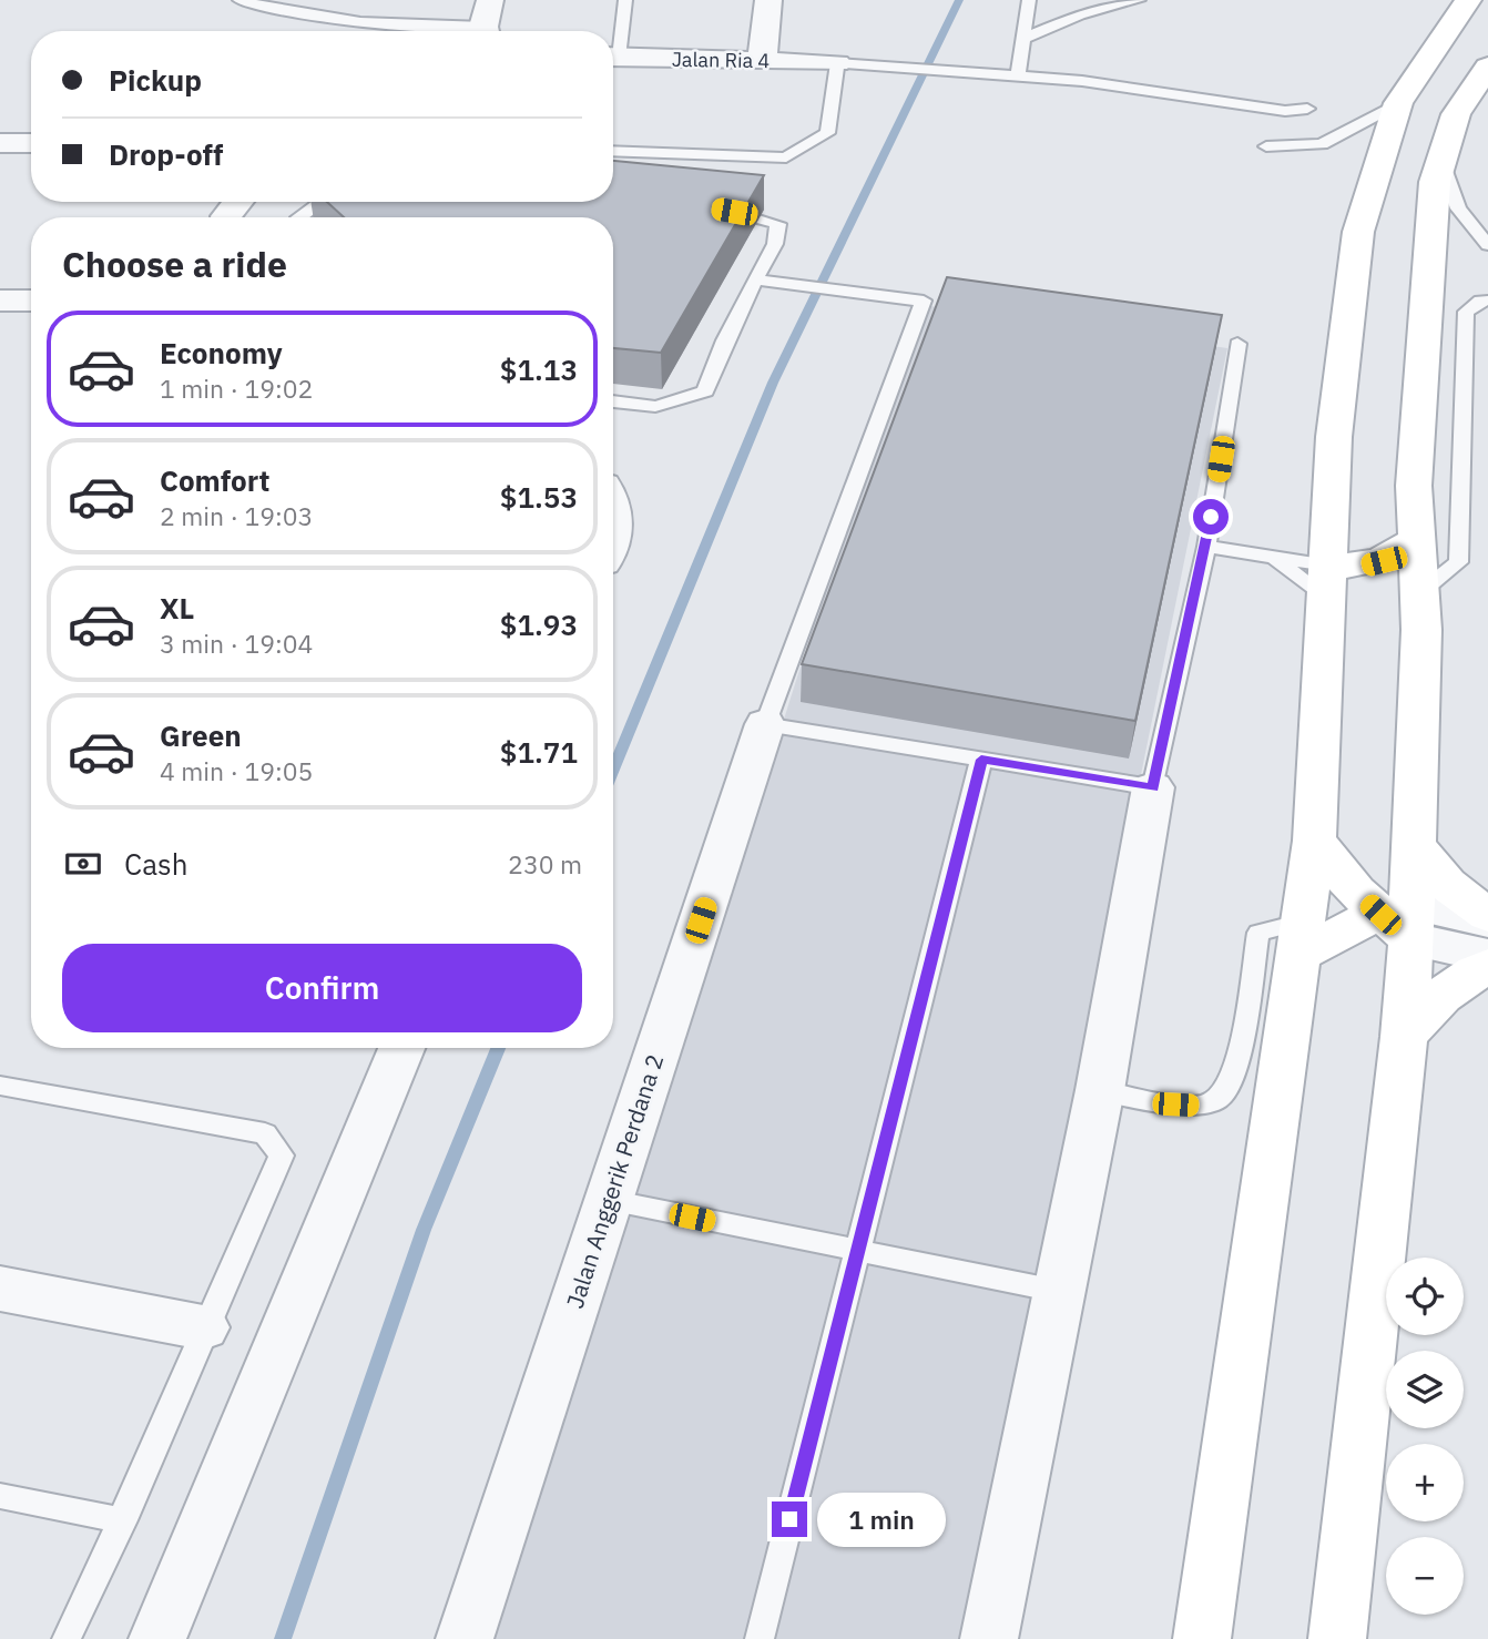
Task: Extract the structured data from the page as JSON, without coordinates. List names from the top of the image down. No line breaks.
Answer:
{"streets":{"street":["Jalan Ria 4","Jalan Anggerik Perdana 2"]},"page":{"banner":["Pickup","Drop-off"],"heading":"Choose a ride","list":[{"name":"Economy","note":"1 min · 19:02","value":"$1.13"},{"name":"Comfort","note":"2 min · 19:03","value":"$1.53"},{"name":"XL","note":"3 min · 19:04","value":"$1.93"},{"name":"Green","note":"4 min · 19:05","value":"$1.71"}],"pay":["Cash","230 m"],"buttons":"Confirm","map_buttons":["+","−"],"bubble":"1 min"}}
